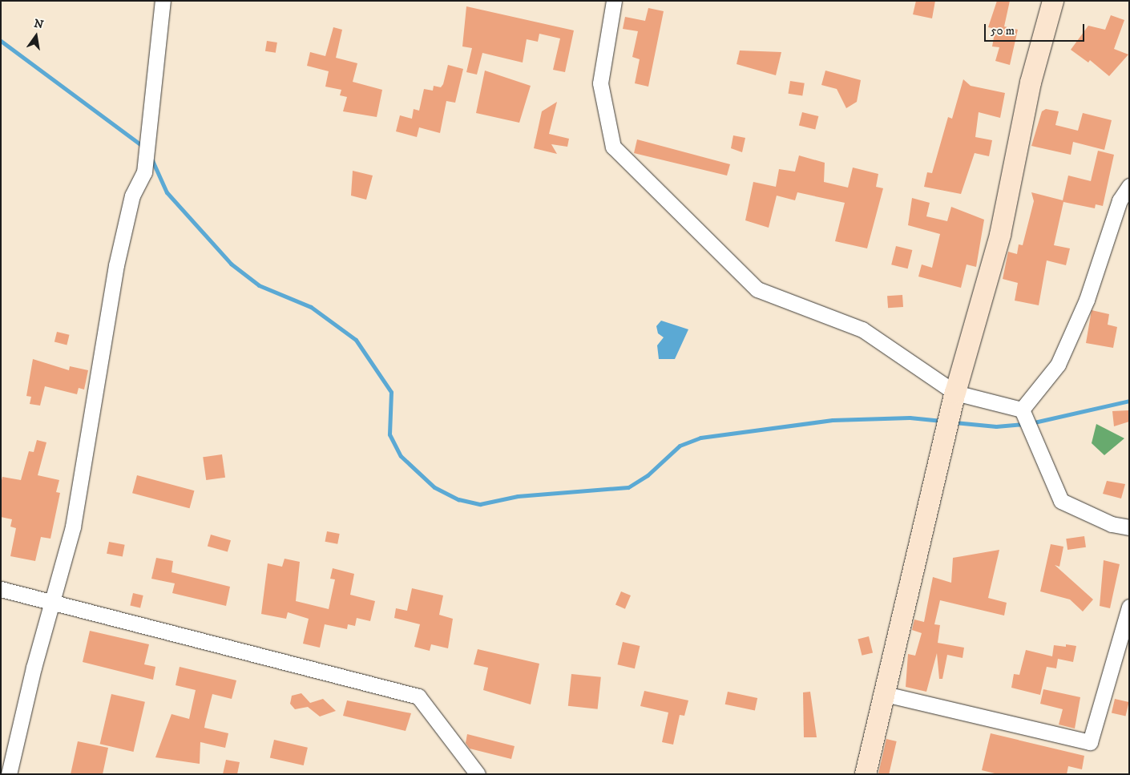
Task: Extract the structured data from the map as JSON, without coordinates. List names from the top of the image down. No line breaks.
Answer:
{"scale_bar":"50 m","north":"top"}
